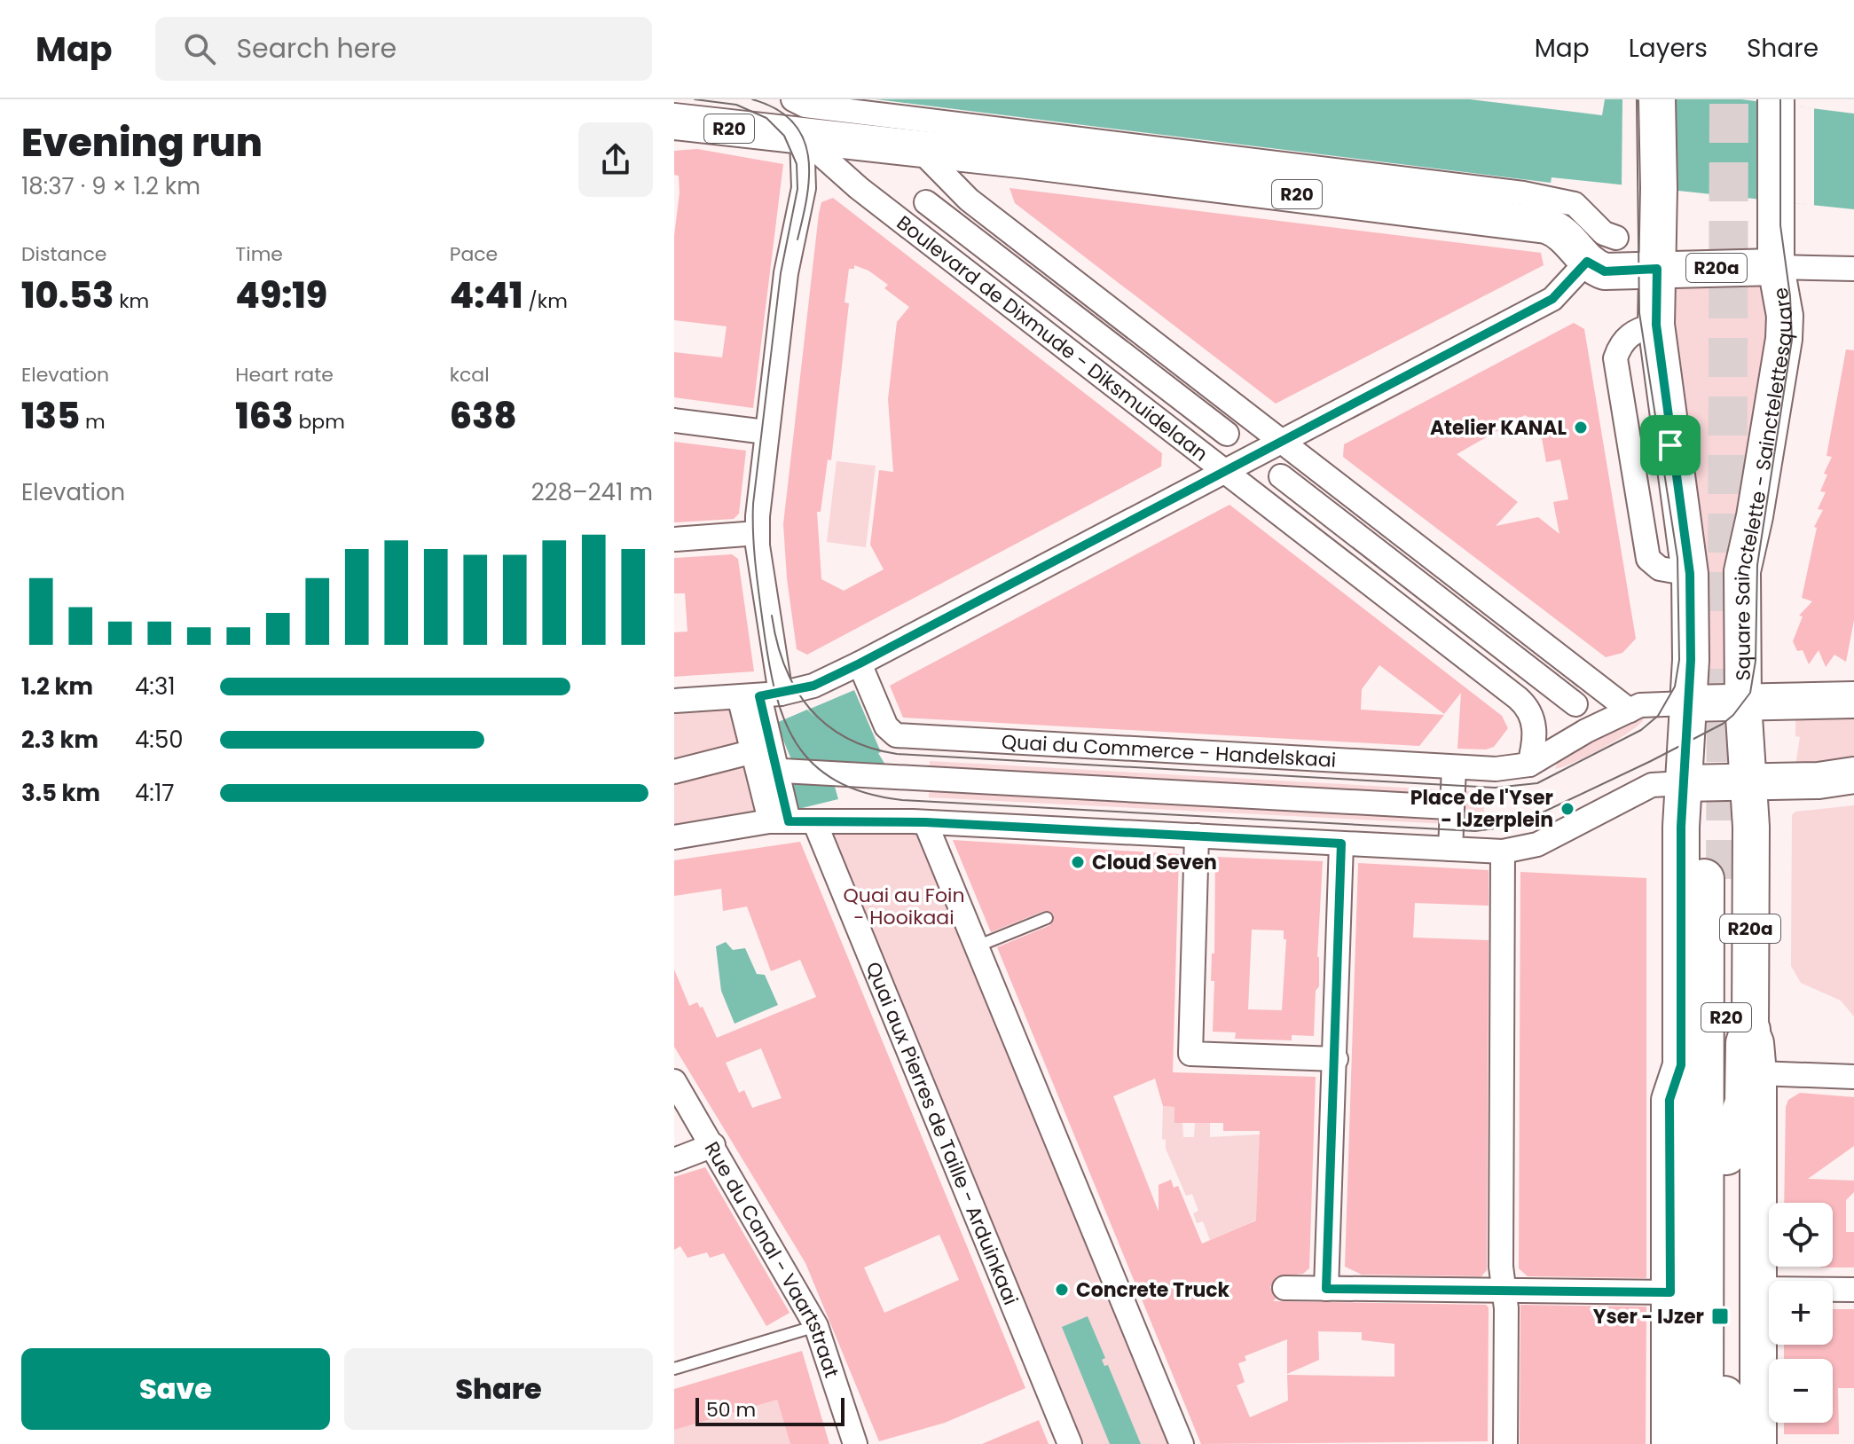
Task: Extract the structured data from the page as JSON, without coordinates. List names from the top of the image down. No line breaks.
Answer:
{"streets":{"highway":["R20"],"main road":["R20a","Square Sainctelette - Sainctelettesquare"],"street":["Boulevard de Dixmude - Diksmuidelaan","Quai du Commerce - Handelskaai","Quai aux Pierres de Taille - Arduinkaai","Rue du Canal - Vaartstraat"]},"crossings":[["R20","Boulevard de Dixmude - Diksmuidelaan"],["R20","Square Sainctelette - Sainctelettesquare"],["R20a","Square Sainctelette - Sainctelettesquare"],["Boulevard de Dixmude - Diksmuidelaan","Quai du Commerce - Handelskaai"]],"parks":["Quai au Foin - Hooikaai"],"places":{"other":["Atelier KANAL","Place de l'Yser - IJzerplein","Cloud Seven","Concrete Truck"],"transit":["Yser - IJzer"]},"scale_bar":"50 m","page":{"header":"Map","search":"Search here","nav":["Map","Layers","Share"],"heading":["Evening run","18:37 · 9 × 1.2 km"],"stats":[["Distance","10.53 km"],["Time","49:19"],["Pace","4:41 /km"],["Elevation","135 m"],["Heart rate","163 bpm"],["kcal","638"]],"chart":["Elevation","228–241 m"],"list":[{"name":"1.2 km","note":"4:31"},{"name":"2.3 km","note":"4:50"},{"name":"3.5 km","note":"4:17"}],"map_buttons":["+","−"],"buttons":["Save","Share"],"scale":"50 m"}}
